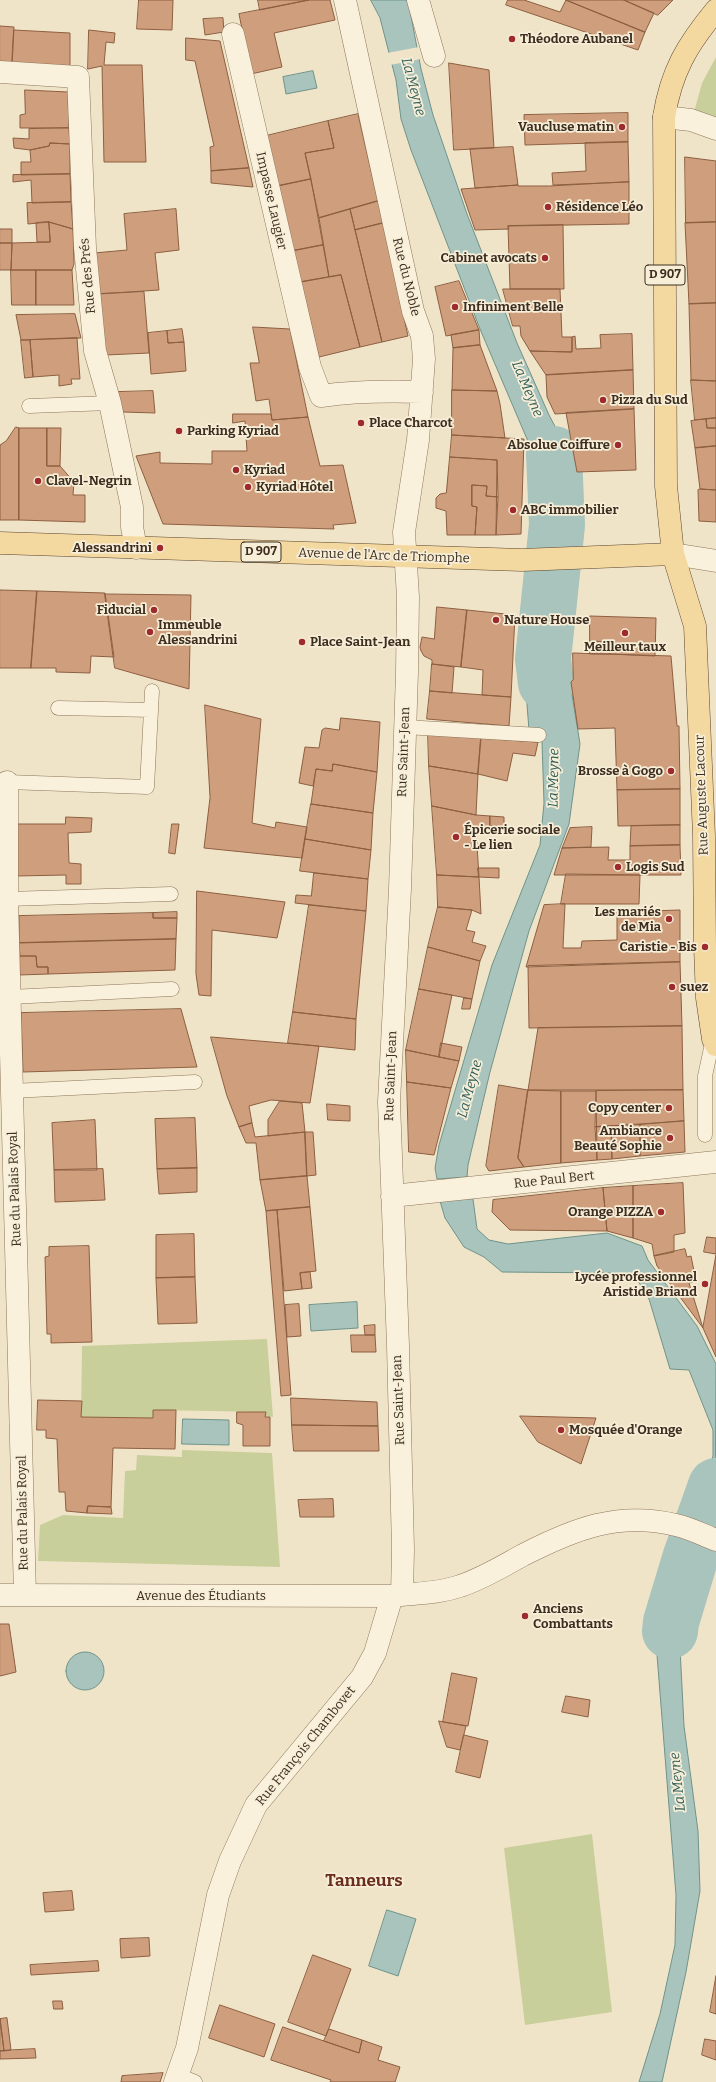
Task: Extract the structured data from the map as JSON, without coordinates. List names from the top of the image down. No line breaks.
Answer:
{"streets":{"main road":["D 907","Avenue de l'Arc de Triomphe","Rue Auguste Lacour"],"street":["Impasse Laugier","Rue des Prés","Rue du Noble","Rue Saint-Jean","Rue Paul Bert","Rue du Palais Royal","Avenue des Étudiants","Rue François Chambovet"]},"crossings":[["Impasse Laugier","Rue du Noble"],["D 907","Avenue de l'Arc de Triomphe"],["D 907","Rue Auguste Lacour"],["Rue des Prés","Avenue de l'Arc de Triomphe"],["Rue du Noble","Avenue de l'Arc de Triomphe"],["Rue du Noble","Rue Saint-Jean"],["Avenue de l'Arc de Triomphe","Rue Saint-Jean"],["Avenue de l'Arc de Triomphe","Rue Auguste Lacour"],["Rue Saint-Jean","Rue Paul Bert"],["Rue Saint-Jean","Avenue des Étudiants"],["Rue Saint-Jean","Rue François Chambovet"],["Rue du Palais Royal","Avenue des Étudiants"],["Avenue des Étudiants","Rue François Chambovet"]],"districts":["Tanneurs"],"water":["La Meyne"],"places":["Théodore Aubanel","Vaucluse matin","Résidence Léo","Cabinet avocats","Infiniment Belle","Pizza du Sud","Place Charcot","Parking Kyriad","Absolue Coiffure","Kyriad","Clavel-Negrin","Kyriad Hôtel","ABC immobilier","Alessandrini","Fiducial","Nature House","Immeuble Alessandrini","Meilleur taux","Place Saint-Jean","Brosse à Gogo","Épicerie sociale - Le lien","Logis Sud","Les mariés de Mia","Caristie - Bis","suez","Copy center","Ambiance Beauté Sophie","Orange PIZZA","Lycée professionnel Aristide Briand","Mosquée d'Orange","Anciens Combattants"]}
